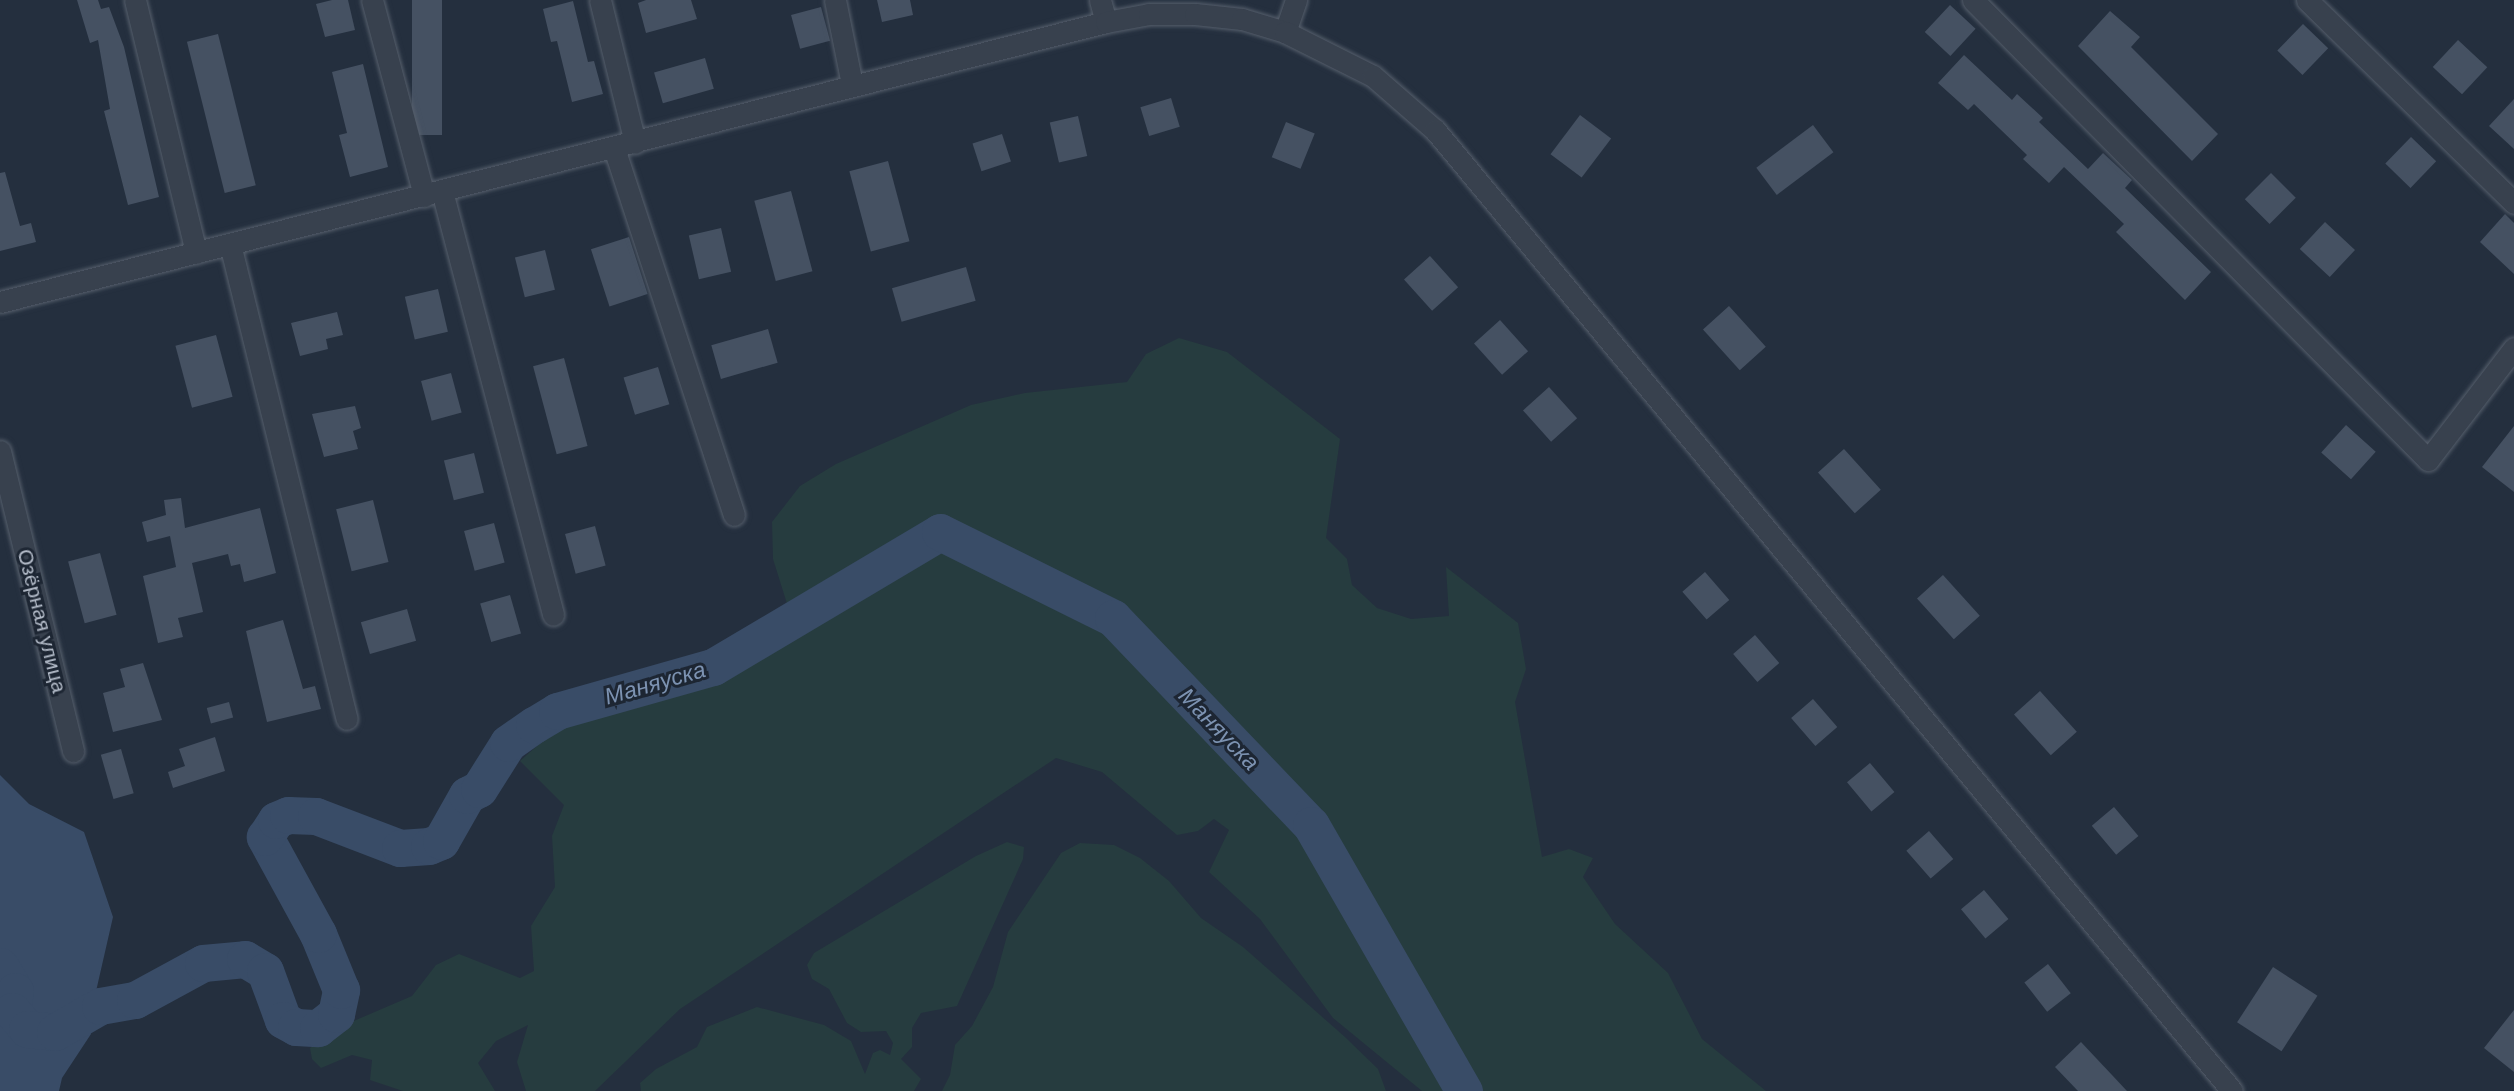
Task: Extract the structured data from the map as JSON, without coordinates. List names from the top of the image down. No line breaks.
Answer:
{"streets":{"street":["Озёрная улица"]},"water":["Маняуска"]}
